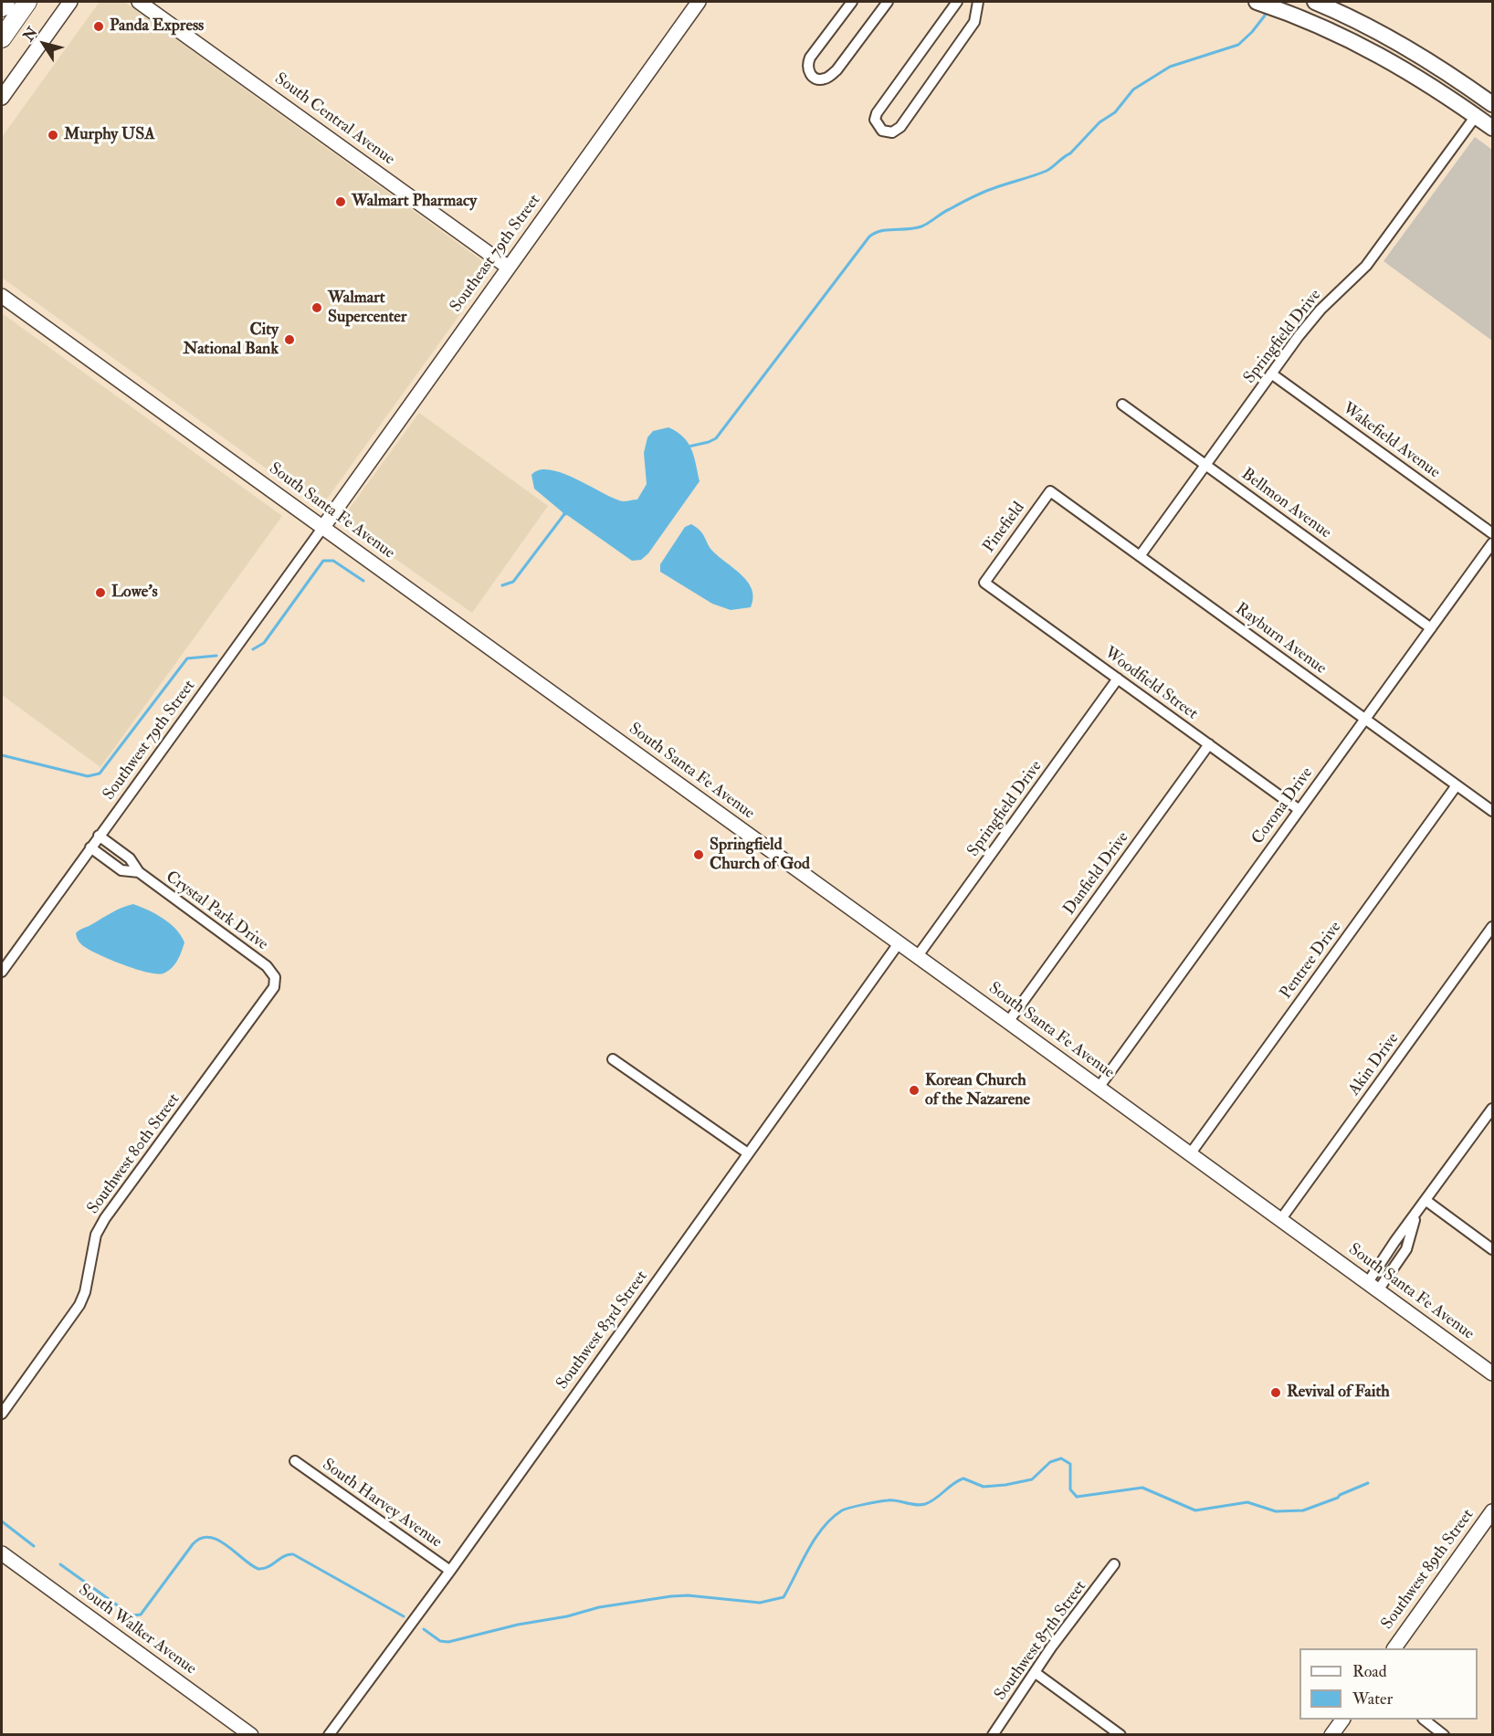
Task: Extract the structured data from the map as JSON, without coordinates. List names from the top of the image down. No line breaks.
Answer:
{"streets":{"main road":["South Central Avenue","Southeast 79th Street","South Santa Fe Avenue","Southwest 89th Street","South Walker Avenue"],"street":["Springfield Drive","Wakefield Avenue","Bellmon Avenue","Pinefield","Rayburn Avenue","Woodfield Street","Southwest 79th Street","Corona Drive","Danfield Drive","Crystal Park Drive","Pentree Drive","Akin Drive","Southwest 80th Street","Southwest 83rd Street","South Harvey Avenue","Southwest 87th Street"]},"crossings":[["South Central Avenue","Southeast 79th Street"],["Southeast 79th Street","South Santa Fe Avenue"],["Southeast 79th Street","Southwest 79th Street"],["Springfield Drive","Wakefield Avenue"],["Springfield Drive","Bellmon Avenue"],["Springfield Drive","South Santa Fe Avenue"],["Springfield Drive","Rayburn Avenue"],["Springfield Drive","Woodfield Street"],["Bellmon Avenue","Corona Drive"],["South Santa Fe Avenue","Southwest 79th Street"],["South Santa Fe Avenue","Corona Drive"],["South Santa Fe Avenue","Danfield Drive"],["South Santa Fe Avenue","Pentree Drive"],["South Santa Fe Avenue","Akin Drive"],["South Santa Fe Avenue","Southwest 83rd Street"],["Pinefield","Rayburn Avenue"],["Pinefield","Woodfield Street"],["Rayburn Avenue","Corona Drive"],["Rayburn Avenue","Pentree Drive"],["Woodfield Street","Corona Drive"],["Woodfield Street","Danfield Drive"],["Southwest 79th Street","Crystal Park Drive"],["Crystal Park Drive","Southwest 80th Street"],["Southwest 83rd Street","South Harvey Avenue"]],"places":["Panda Express","Murphy USA","Walmart Pharmacy","Walmart Supercenter","City National Bank","Lowe's","Springfield Church of God","Korean Church of the Nazarene","Revival of Faith"],"legend":["Road","Water"],"north":"top left"}
